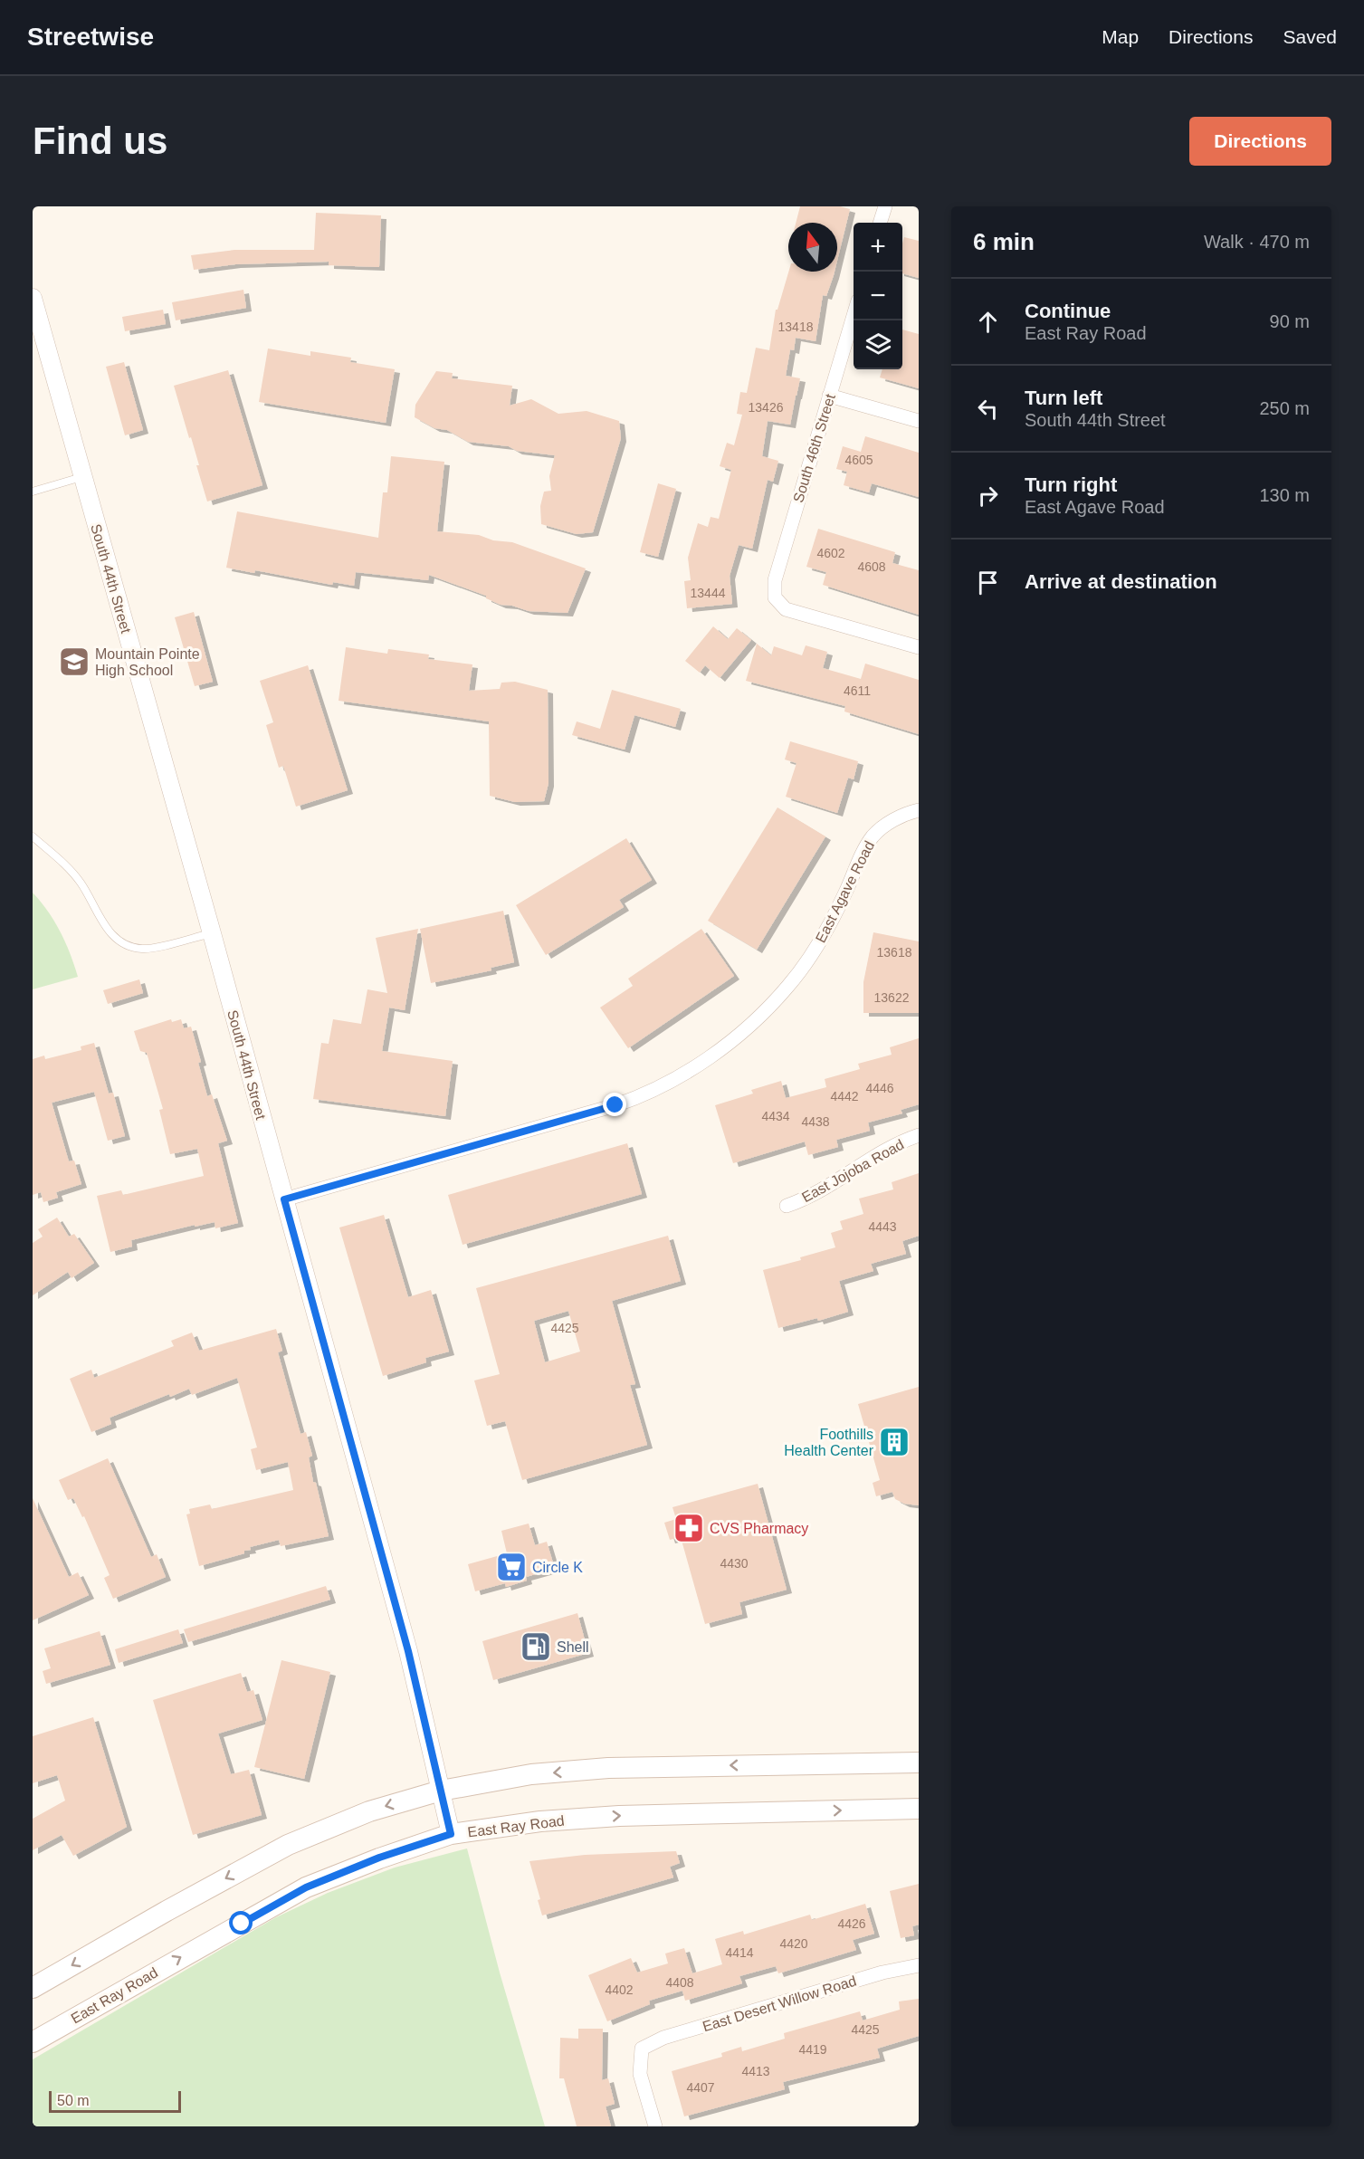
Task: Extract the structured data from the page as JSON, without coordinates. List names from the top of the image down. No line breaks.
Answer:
{"streets":{"main road":["East Ray Road"],"street":["South 46th Street","South 44th Street","East Agave Road","East Jojoba Road","East Desert Willow Road"]},"crossings":[["South 44th Street","East Agave Road"],["South 44th Street","East Ray Road"]],"places":{"school or university":["Mountain Pointe High School"],"building":["Foothills Health Center"],"pharmacy":["CVS Pharmacy"],"supermarket":["Circle K"],"fuel station":["Shell"]},"house_numbers":["13418","13426","4605","4602","4608","13444","4611","13618","13622","4446","4442","4434","4438","4443","4425","4430","4426","4420","4414","4408","4402","4425","4419","4413","4407"],"scale_bar":"50 m","north":"top","page":{"header":"Streetwise","nav":["Map","Directions","Saved"],"buttons":"Directions","title":"Find us","heading":["6 min","Walk · 470 m"],"map_buttons":["+","−"],"list":[["Continue","East Ray Road","90 m"],["Turn left","South 44th Street","250 m"],["Turn right","East Agave Road","130 m"],"Arrive at destination"],"scale":"50 m"}}
